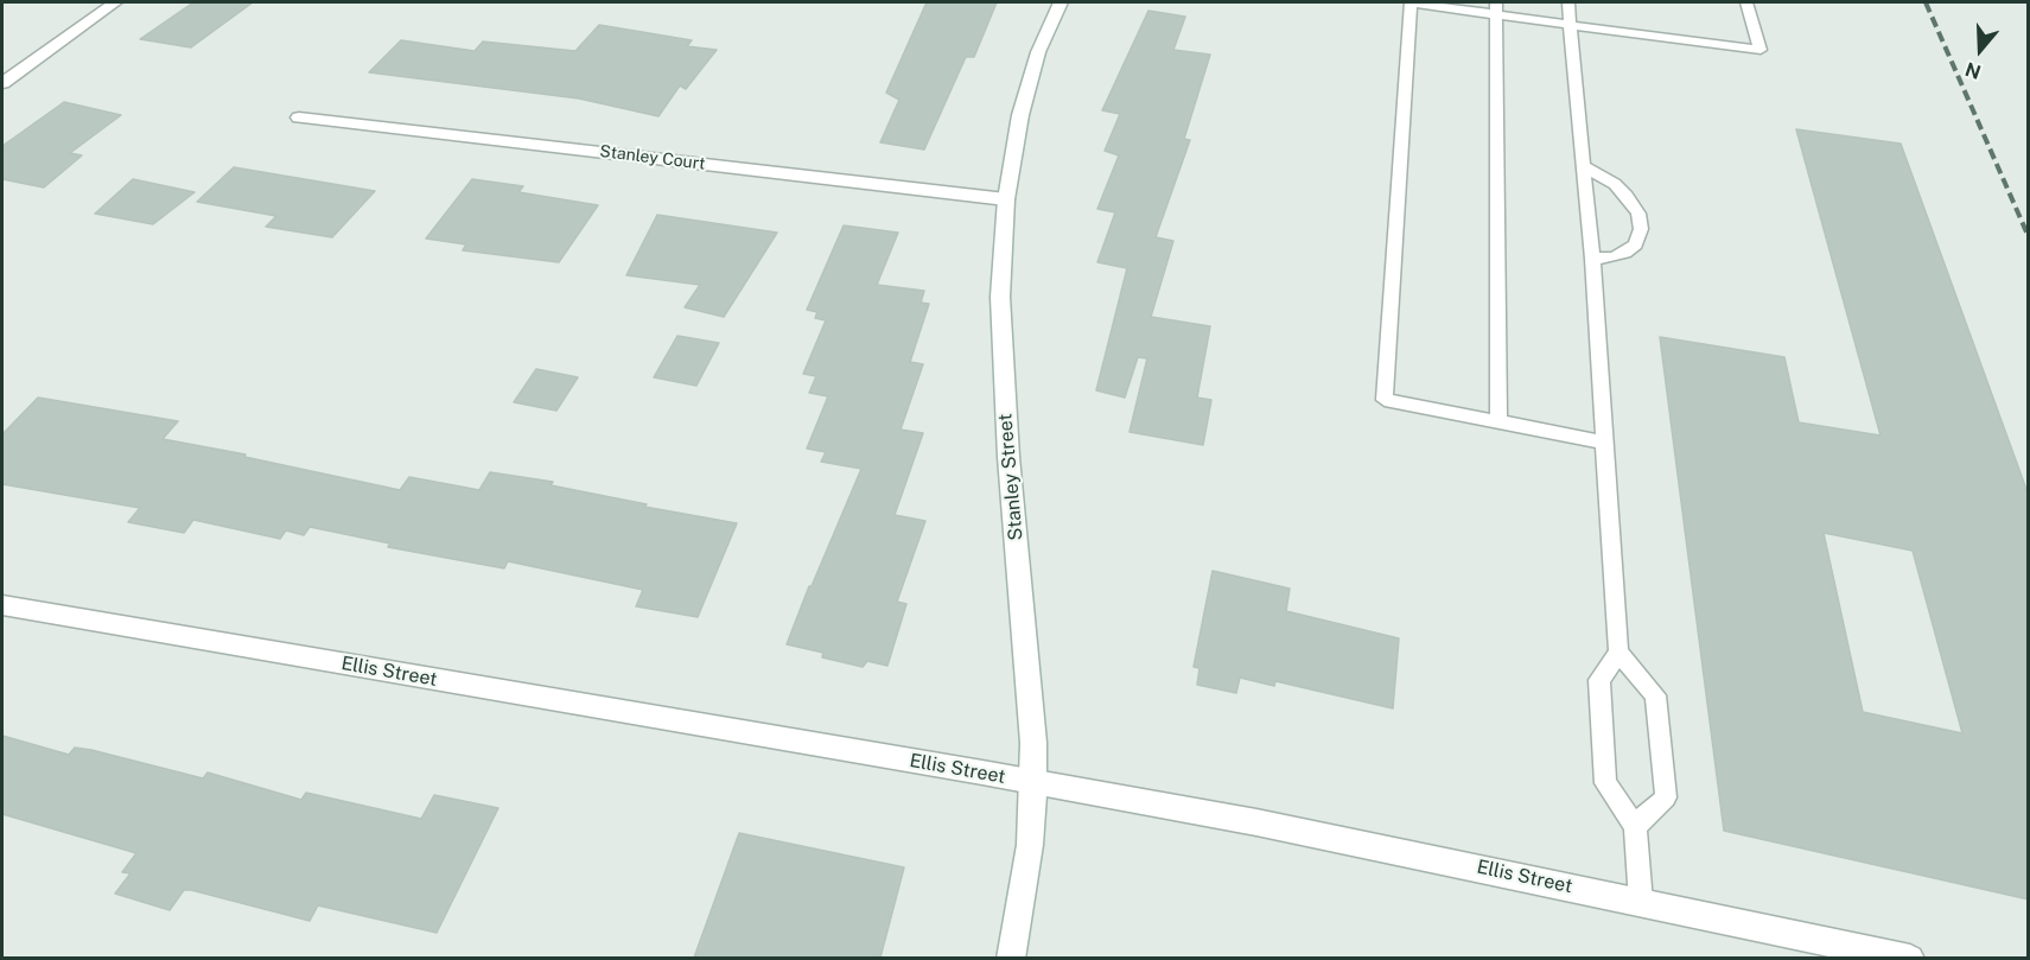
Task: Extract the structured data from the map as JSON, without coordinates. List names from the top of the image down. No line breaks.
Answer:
{"streets":{"street":["Stanley Court","Stanley Street","Ellis Street"]},"crossings":[["Stanley Court","Stanley Street"],["Stanley Street","Ellis Street"]],"north":"bottom"}
